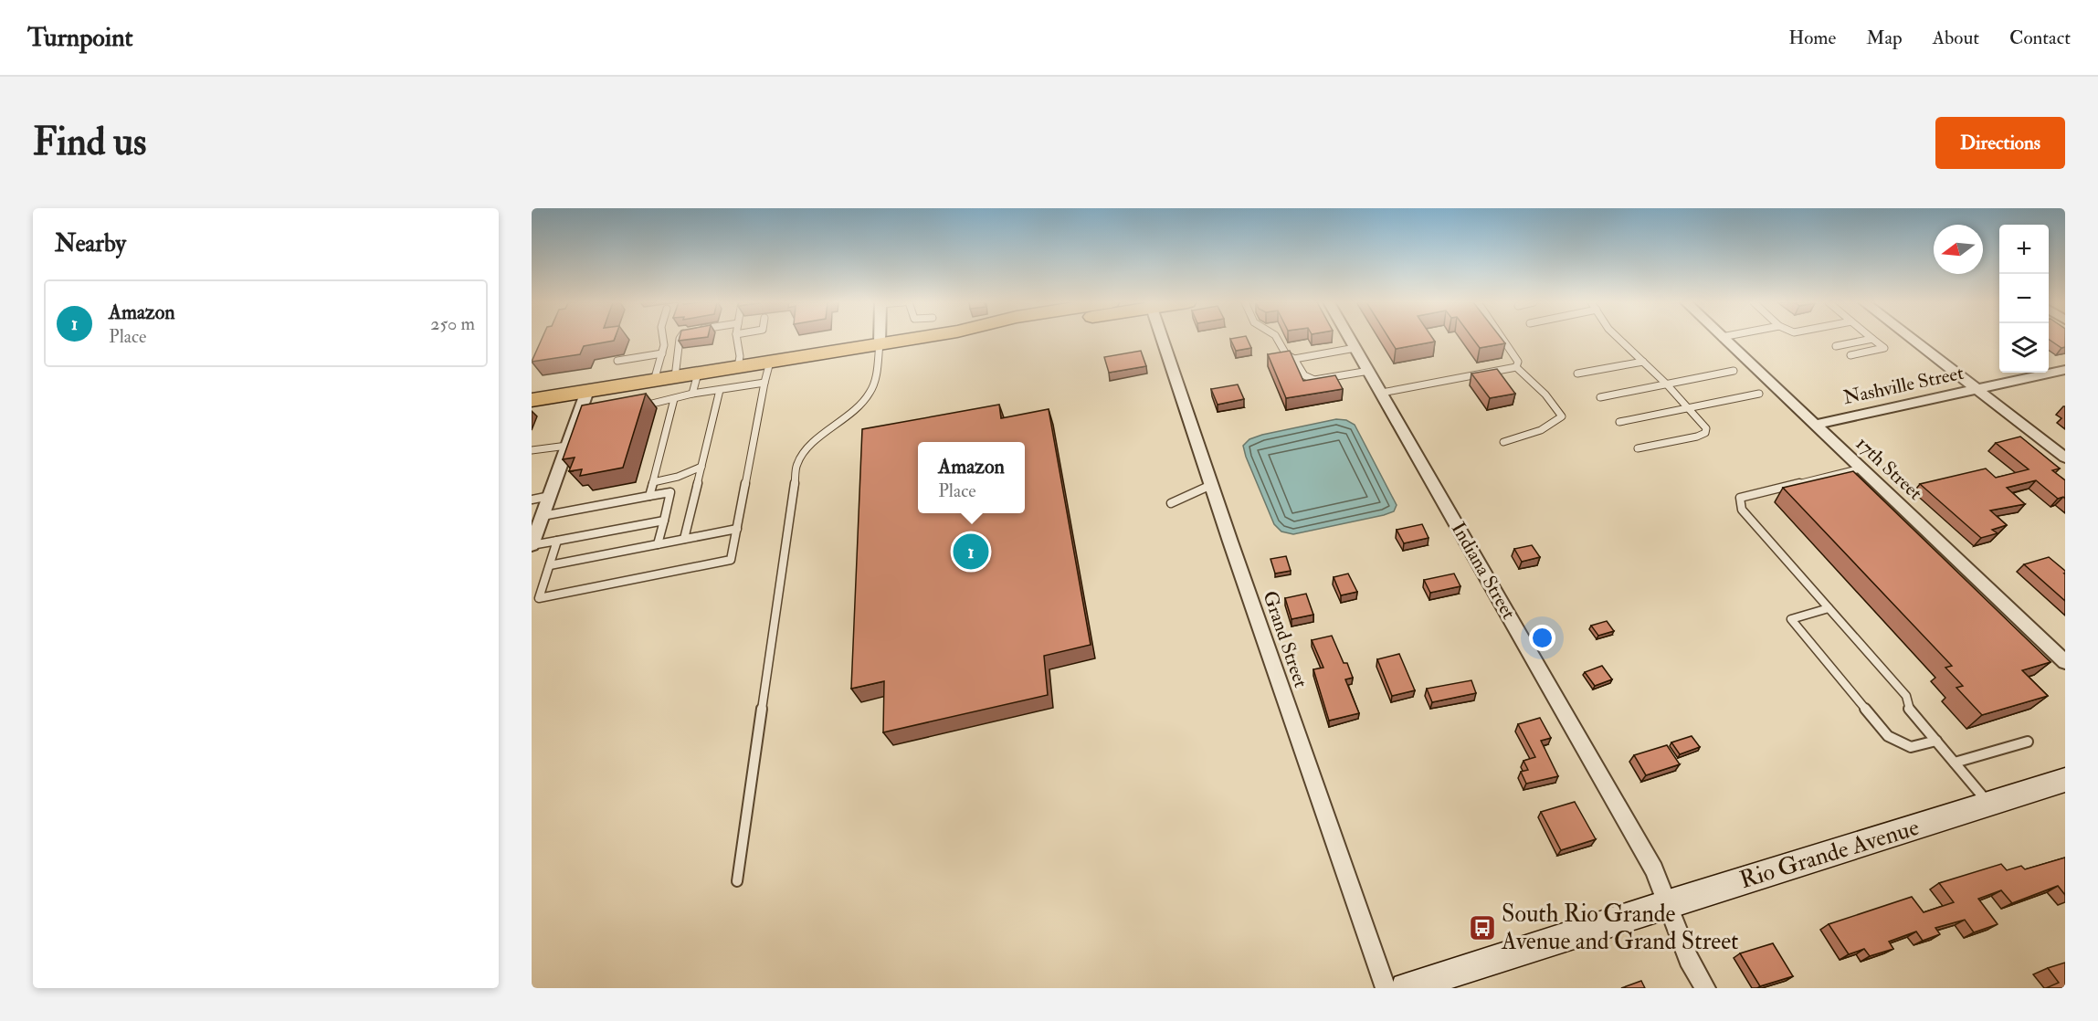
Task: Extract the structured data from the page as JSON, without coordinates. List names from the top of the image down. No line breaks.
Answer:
{"streets":{"street":["Nashville Street","17th Street","Indiana Street","Grand Street","Rio Grande Avenue"]},"crossings":[["Nashville Street","17th Street"],["Indiana Street","Rio Grande Avenue"]],"places":{"bus stop":["South Rio Grande Avenue and Grand Street"]},"north":"left","page":{"header":"Turnpoint","nav":["Home","Map","About","Contact"],"buttons":"Directions","title":"Find us","heading":"Nearby","map_buttons":["+","−"],"list":[{"mark":"1","name":"Amazon","note":"Place","value":"250 m"}],"popup":["Amazon","Place"],"pins":"1"}}
